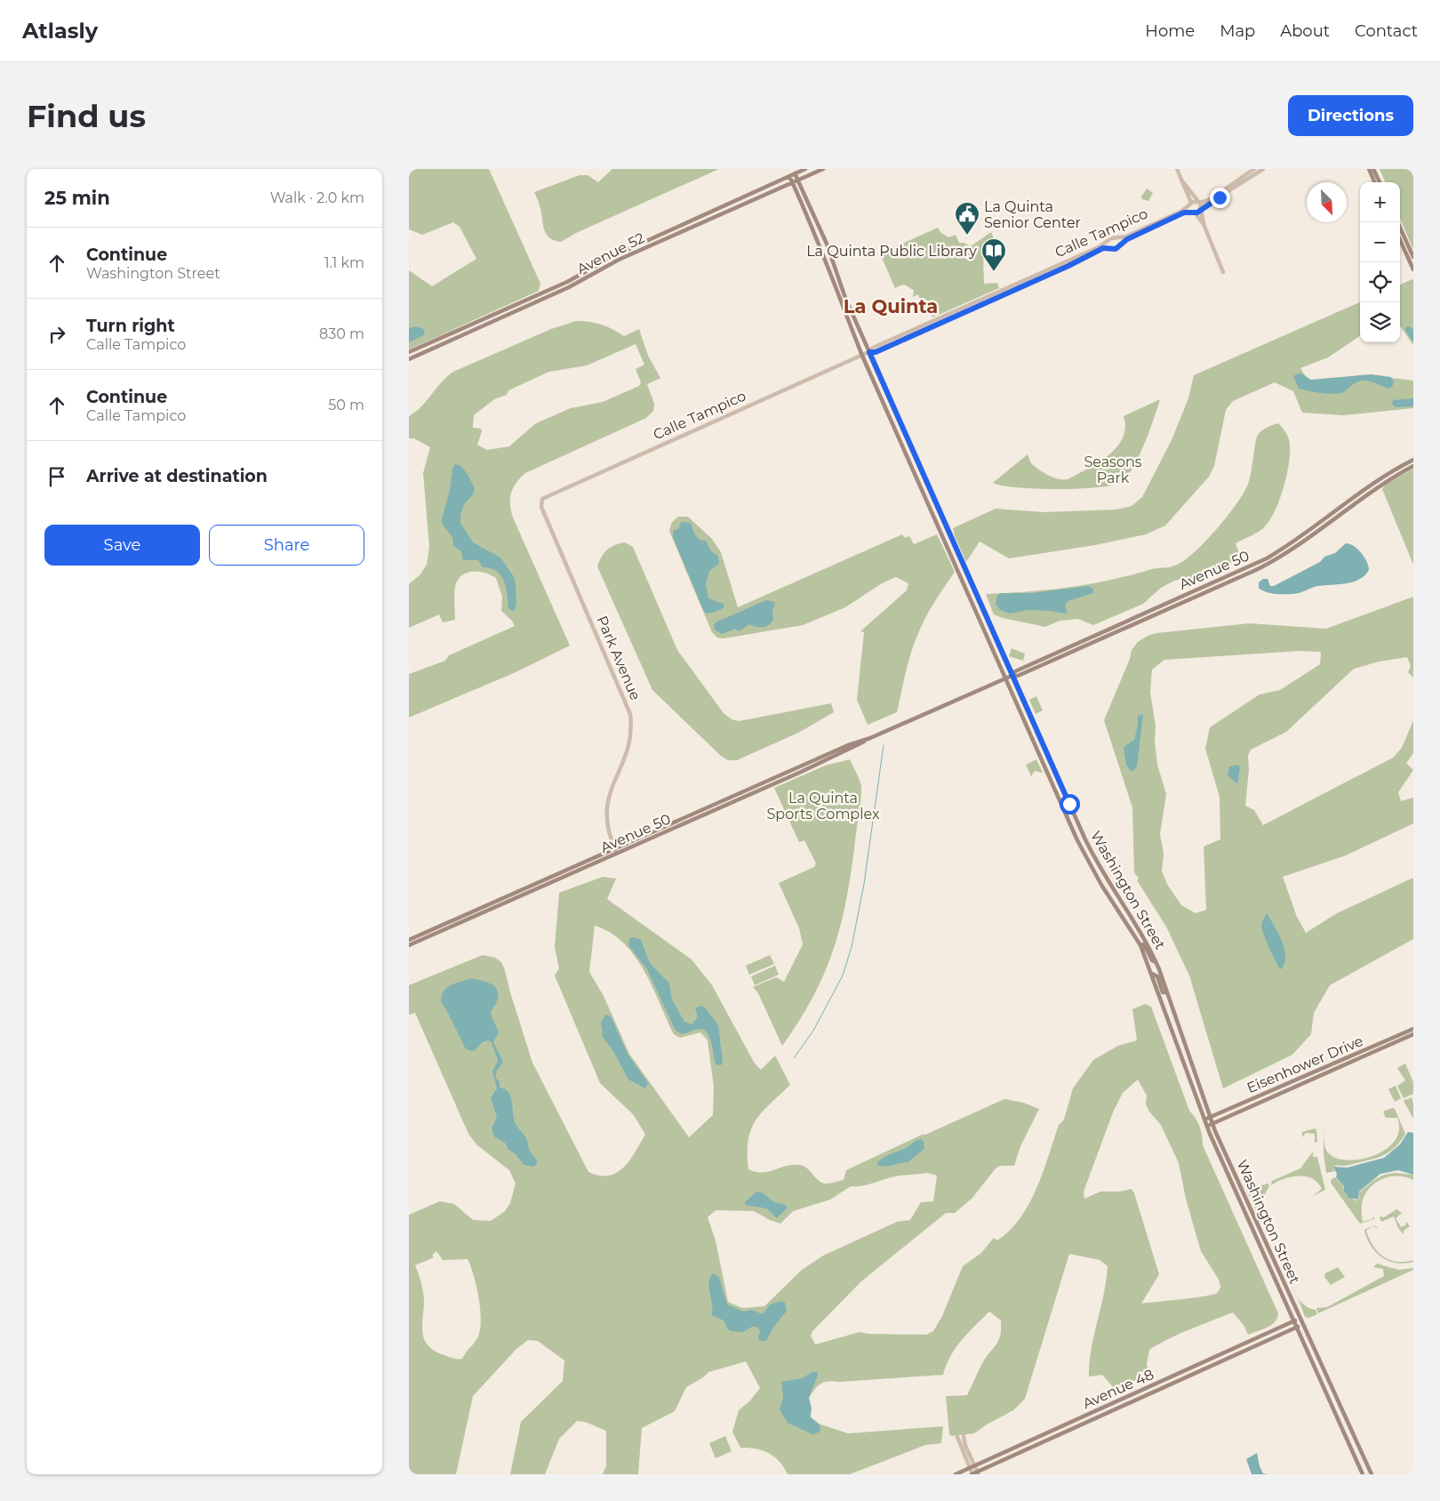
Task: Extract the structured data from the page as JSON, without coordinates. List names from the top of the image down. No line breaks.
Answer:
{"streets":{"main road":["Avenue 52","Avenue 50","Washington Street","Eisenhower Drive","Avenue 48"],"street":["Calle Tampico","Park Avenue"]},"crossings":[["Calle Tampico","Park Avenue"],["Calle Tampico","Washington Street"],["Avenue 52","Washington Street"],["Avenue 50","Park Avenue"],["Avenue 50","Washington Street"],["Washington Street","Eisenhower Drive"],["Washington Street","Avenue 48"]],"districts":["La Quinta"],"parks":["Seasons Park","La Quinta Sports Complex"],"places":{"public building":["La Quinta Senior Center"],"library":["La Quinta Public Library"]},"north":"bottom right","page":{"header":"Atlasly","nav":["Home","Map","About","Contact"],"buttons":["Directions",["Save","Share"]],"title":"Find us","heading":["25 min","Walk · 2.0 km"],"map_buttons":["+","−"],"list":[["Continue","Washington Street","1.1 km"],["Turn right","Calle Tampico","830 m"],["Continue","Calle Tampico","50 m"],"Arrive at destination"]}}
